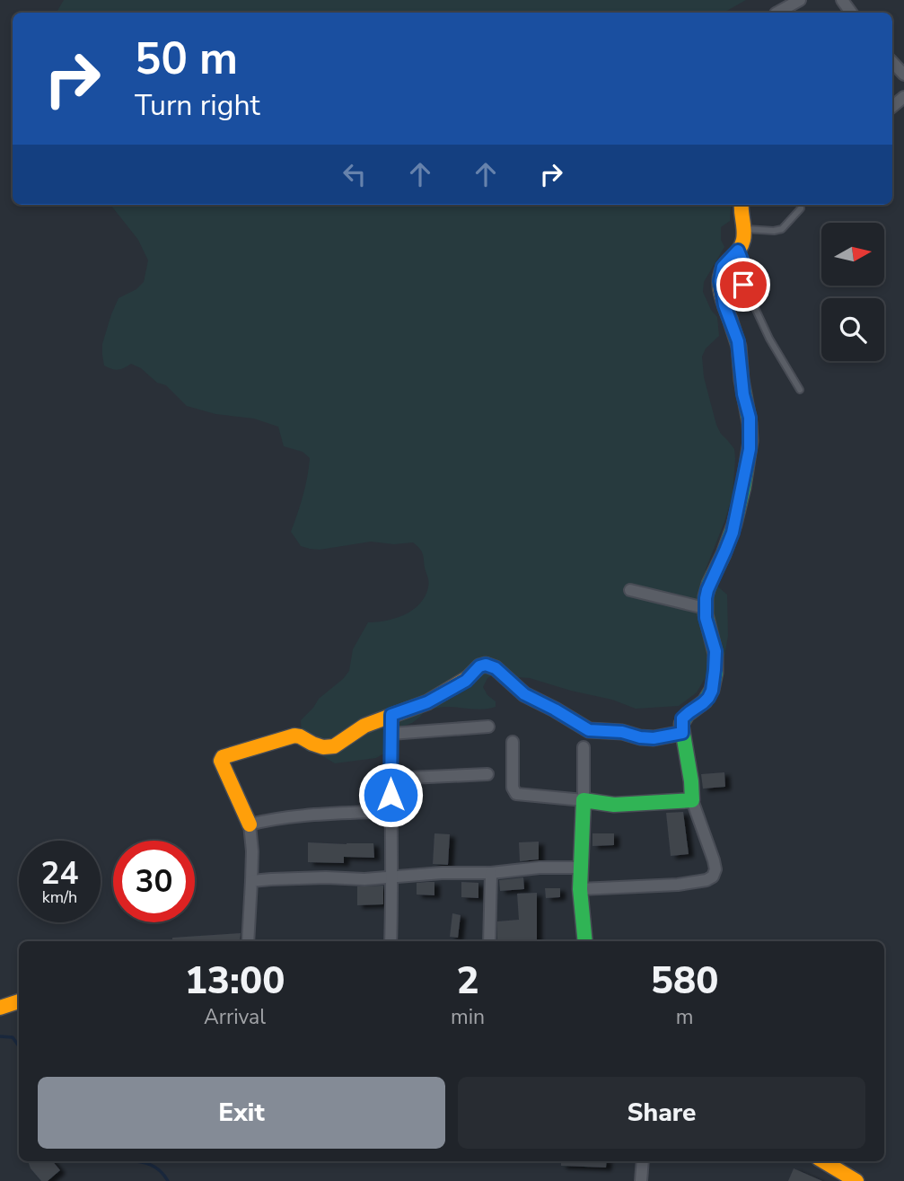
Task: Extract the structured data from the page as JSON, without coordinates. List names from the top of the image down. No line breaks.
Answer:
{"north":"right","page":{"turn":["50 m","Turn right"],"speed":"24 km/h","limit":"30","eta":["13:00","Arrival","2","min","580","m"],"buttons":["Exit","Share"]}}
